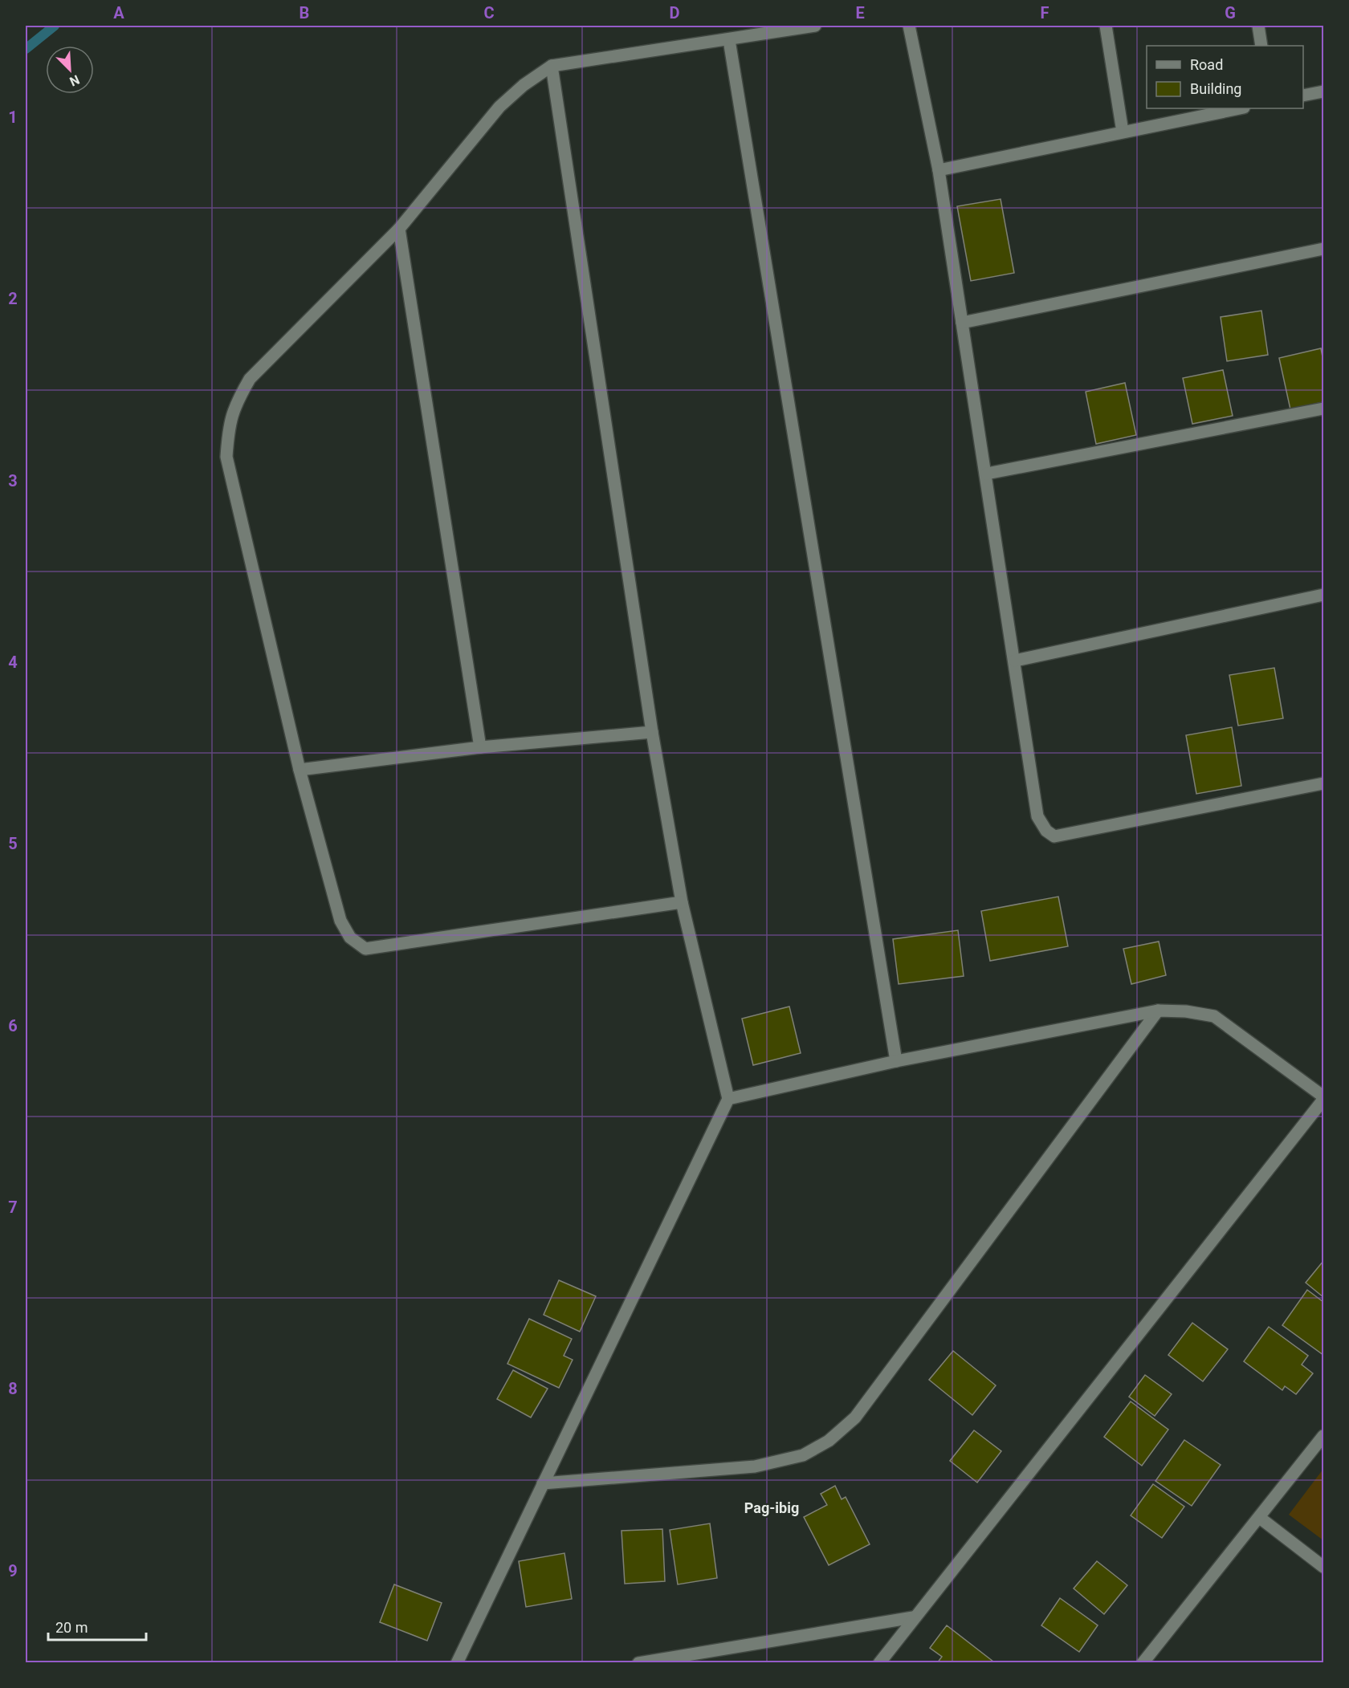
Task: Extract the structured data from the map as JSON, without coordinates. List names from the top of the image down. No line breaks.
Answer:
{"districts":["Pag-ibig"],"legend":["Road","Building"],"scale_bar":"20 m","north":"bottom right","grid":{"columns":["A","B","C","D","E","F","G"],"rows":["1","2","3","4","5","6","7","8","9"]}}
